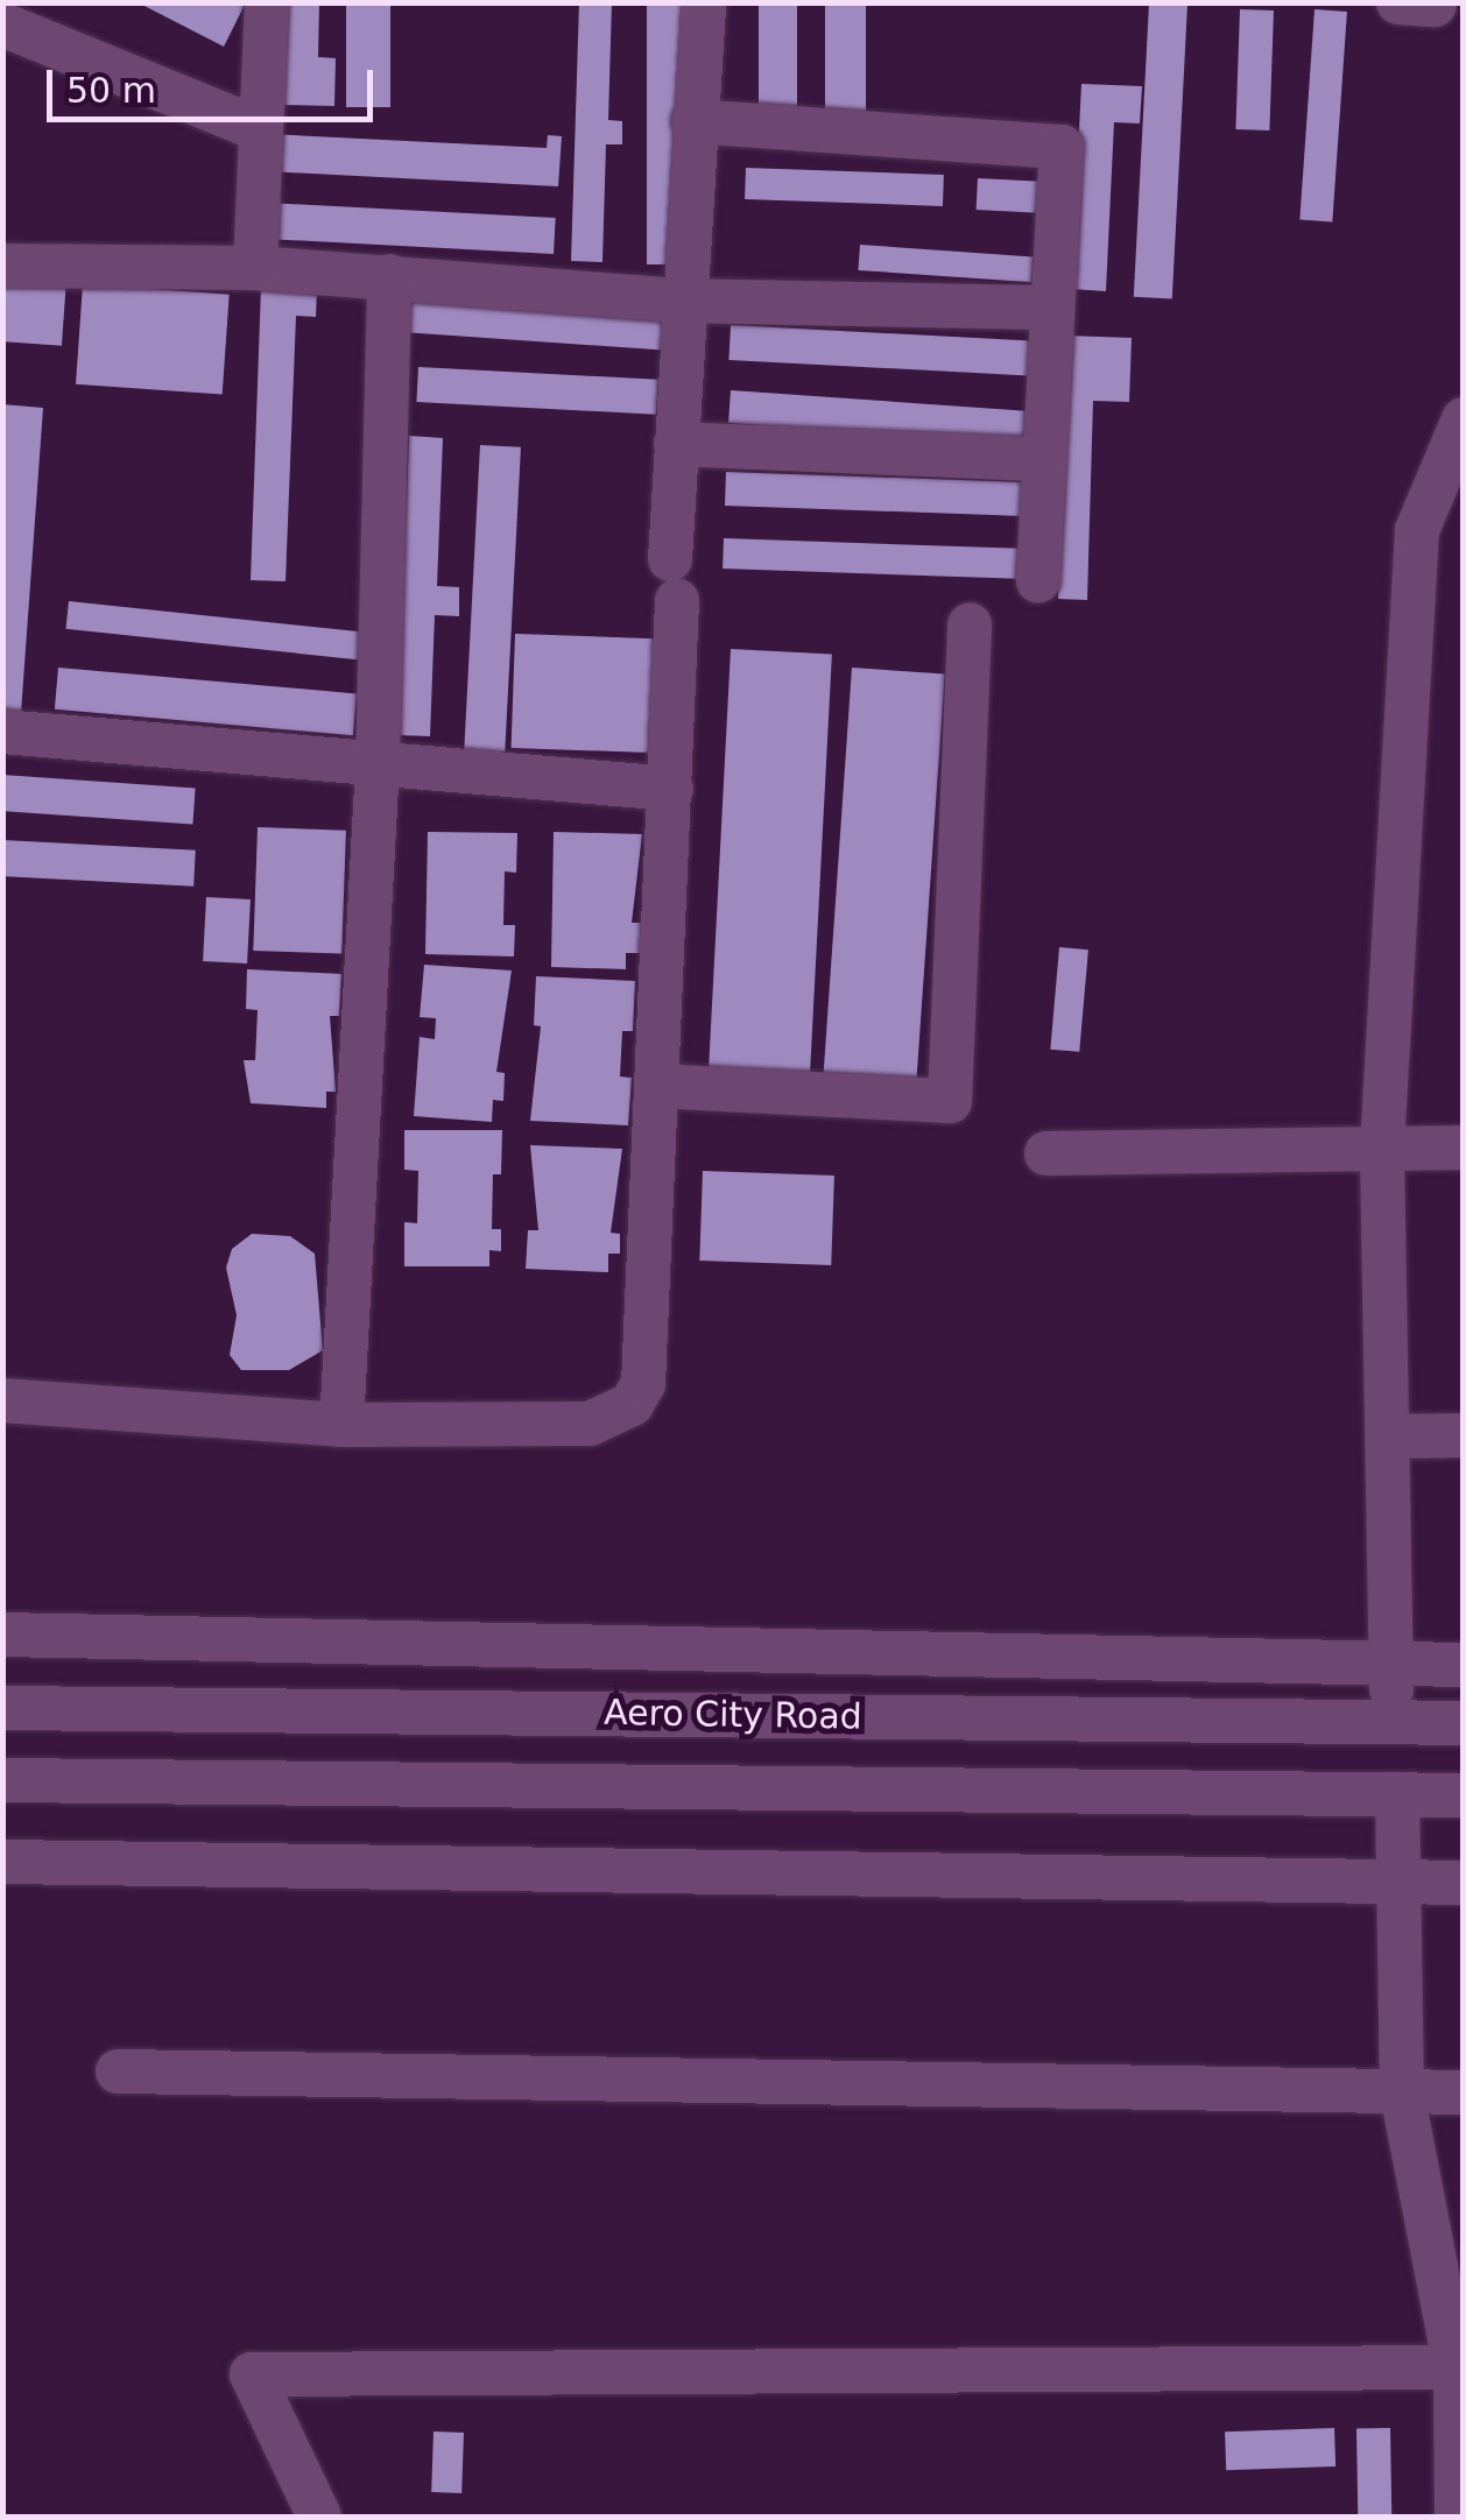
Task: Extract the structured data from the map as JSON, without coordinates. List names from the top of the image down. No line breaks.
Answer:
{"streets":{"street":["Aero City Road"]},"scale_bar":"50 m"}
